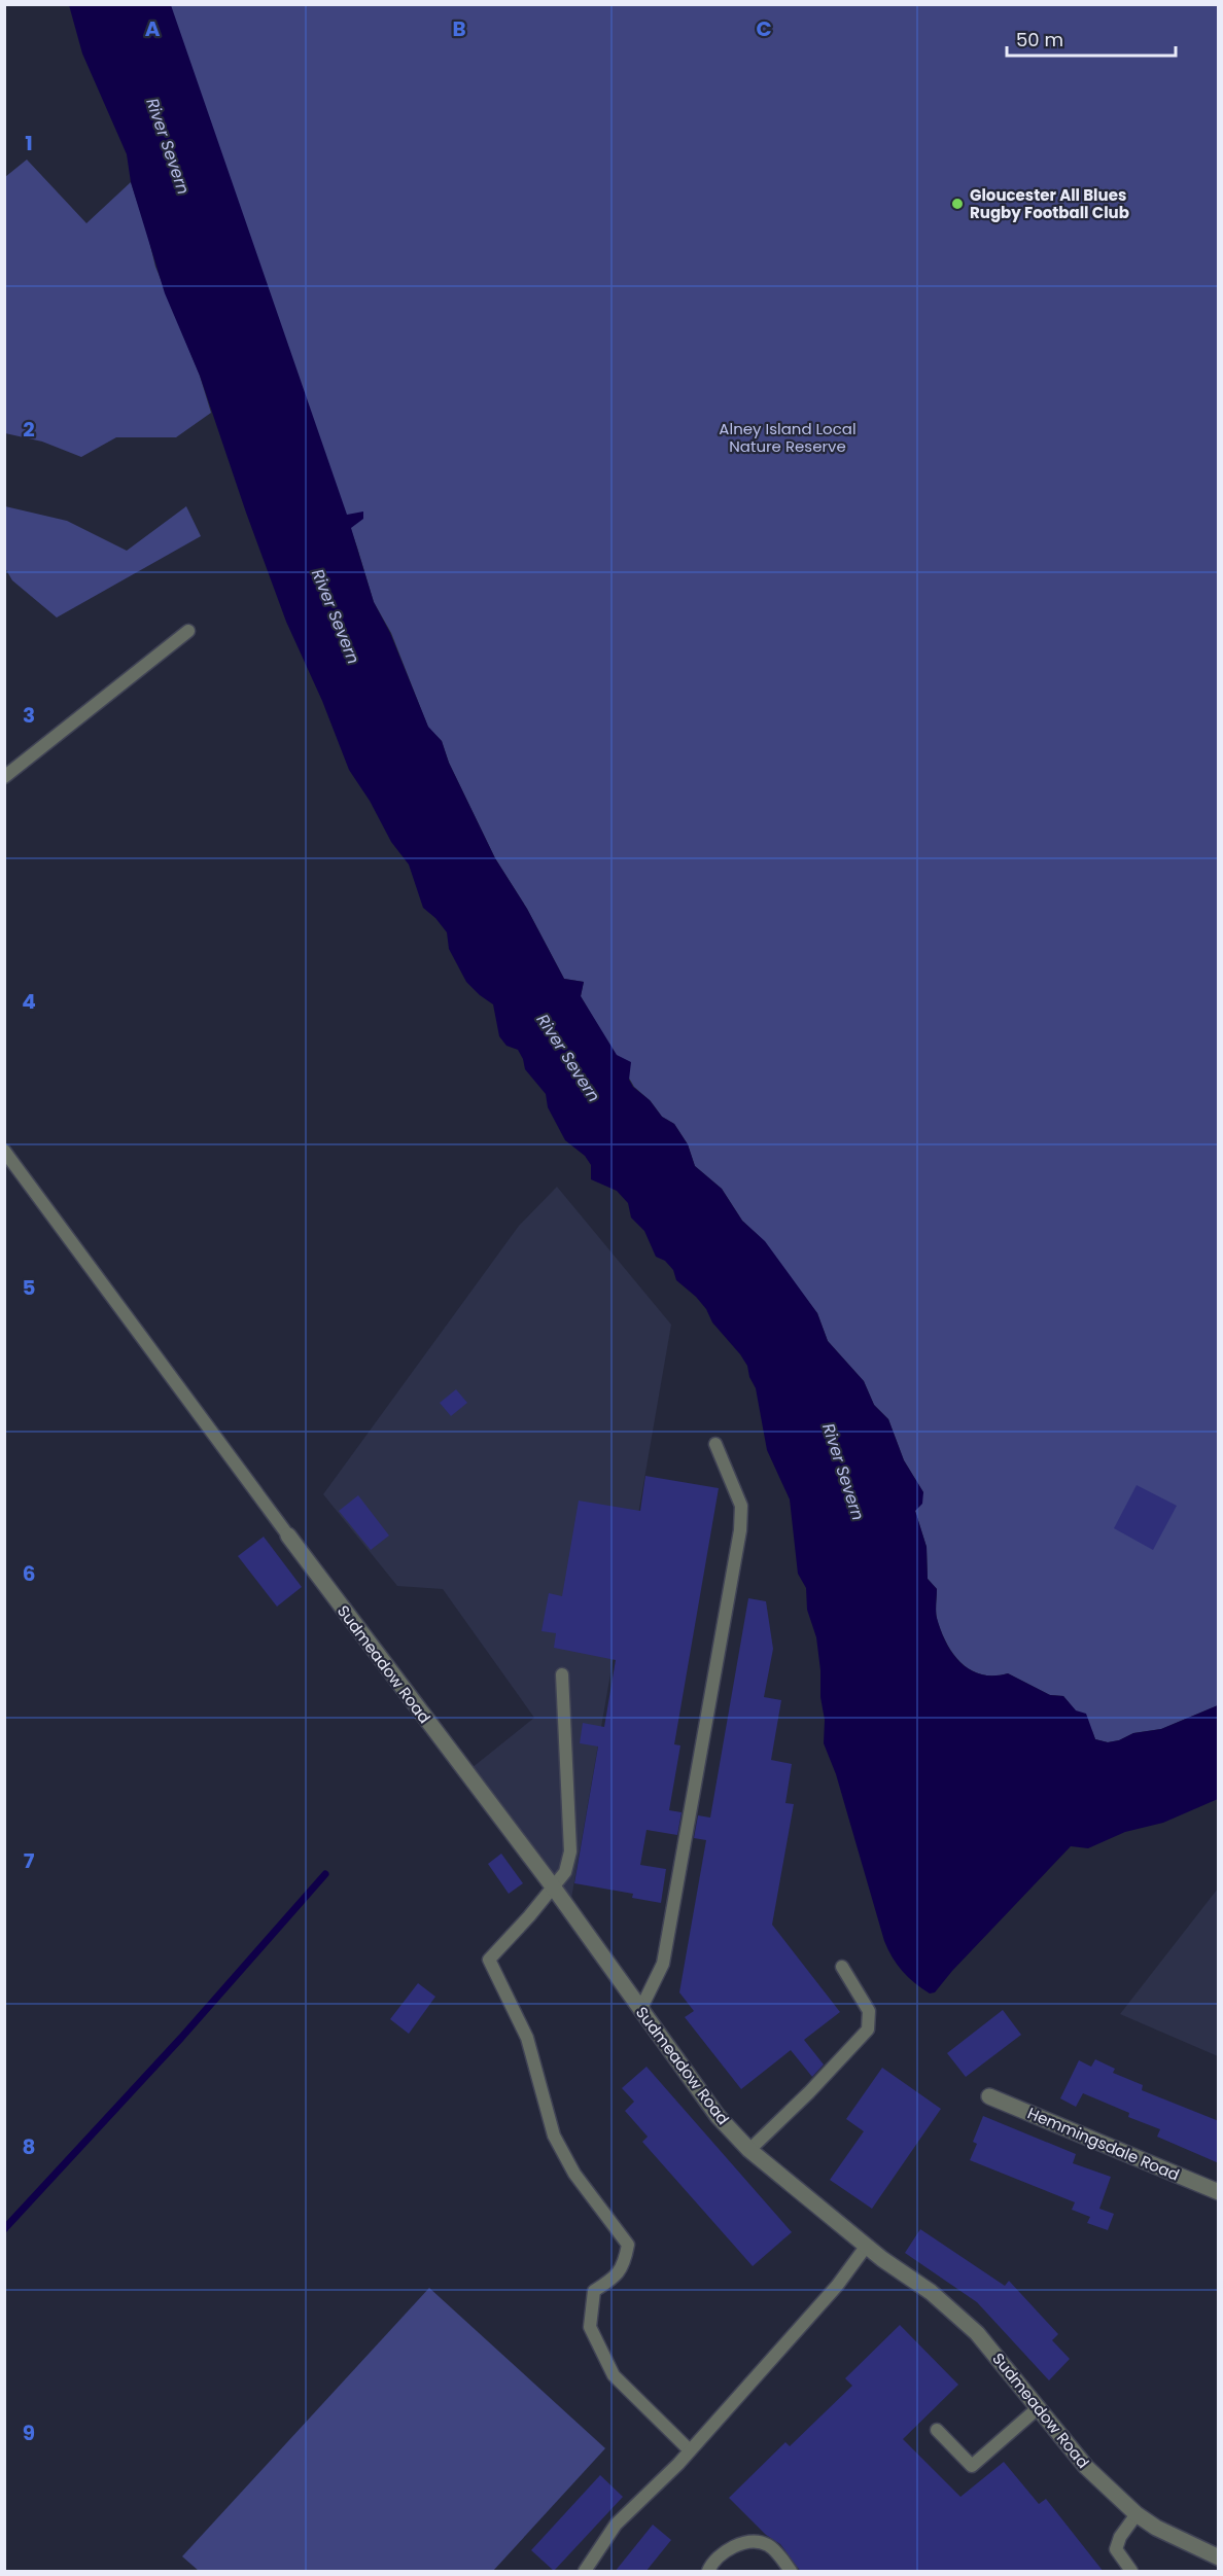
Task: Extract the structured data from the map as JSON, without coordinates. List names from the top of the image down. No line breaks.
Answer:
{"streets":{"street":["Sudmeadow Road","Hemmingsdale Road"]},"water":["River Severn"],"parks":["Alney Island Local Nature Reserve"],"places":["Gloucester All Blues Rugby Football Club"],"scale_bar":"50 m","grid":{"columns":["A","B","C"],"rows":["1","2","3","4","5","6","7","8","9"]}}
